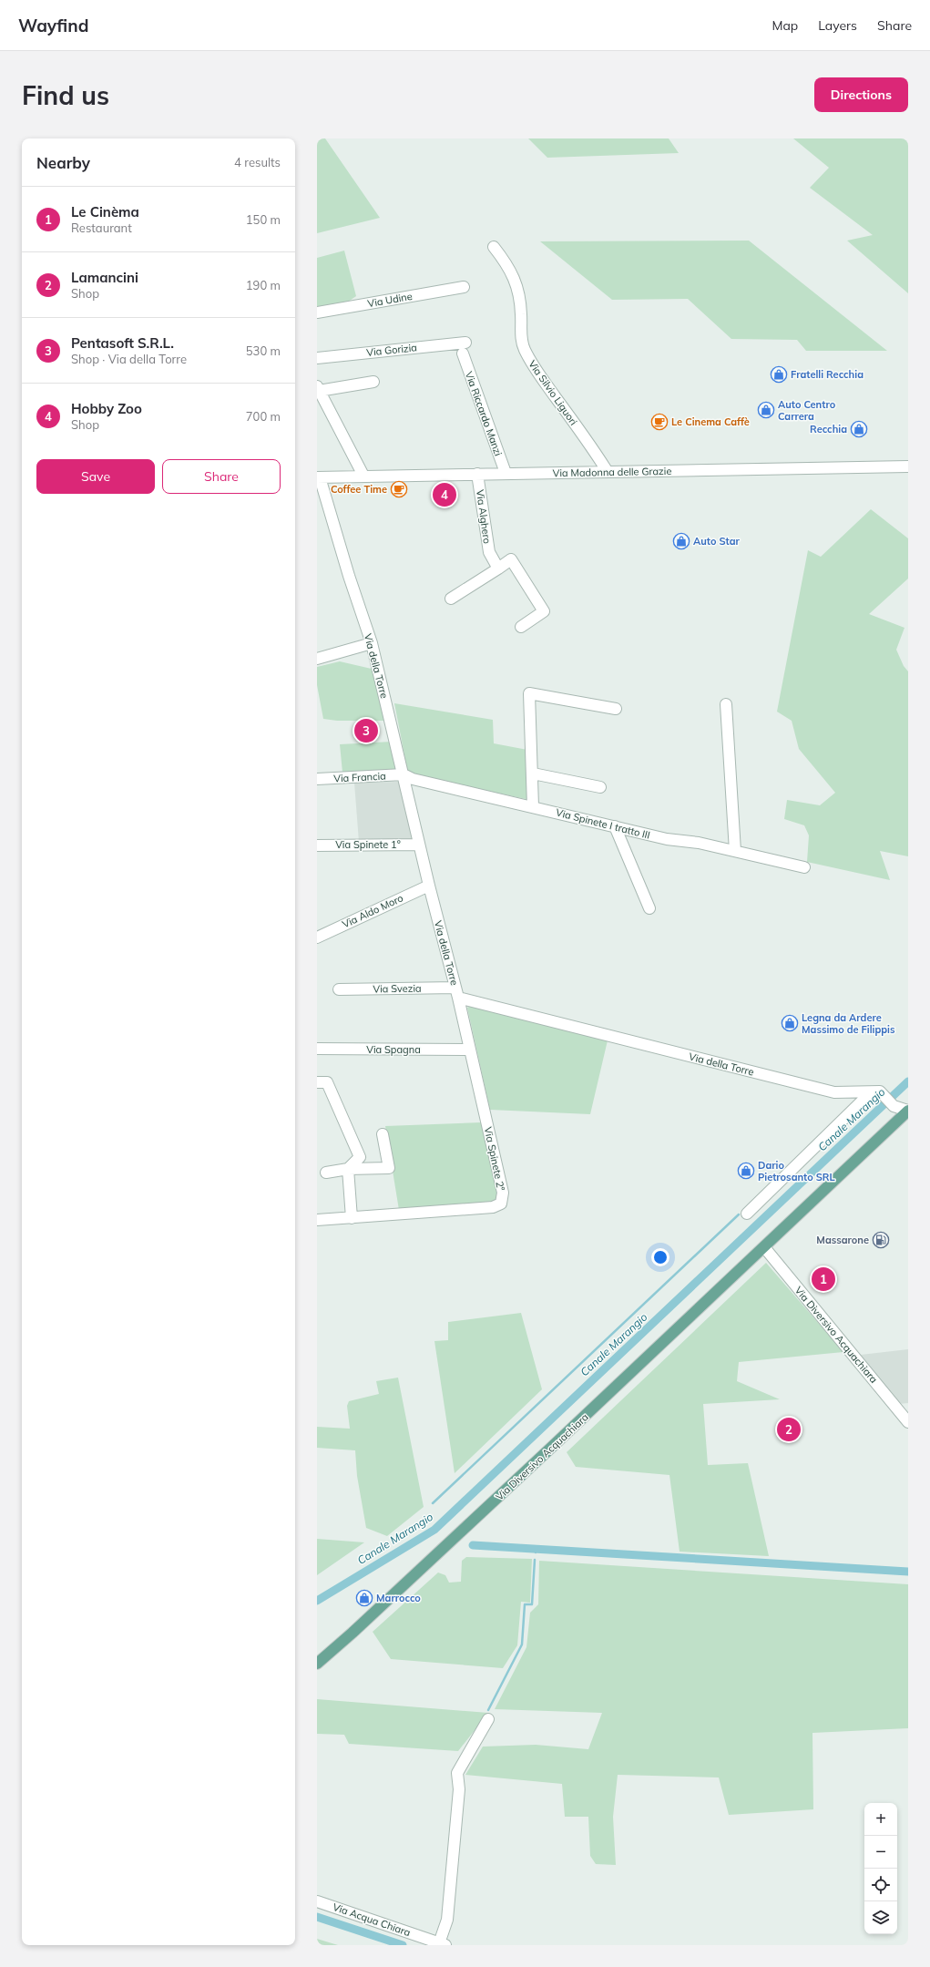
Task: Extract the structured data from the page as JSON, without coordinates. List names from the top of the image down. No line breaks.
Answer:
{"streets":{"main road":["Via Diversivo Acquachiara"],"street":["Via Udine","Via Gorizia","Via Silvio Liguori","Via Riccardo Manzi","Via Madonna delle Grazie","Via Alghero","Via della Torre","Via Francia","Via Spinete I tratto III","Via Spinete 1°","Via Aldo Moro","Via Svezia","Via Spagna","Via Spinete 2°","Via Acqua Chiara"]},"crossings":[["Via Silvio Liguori","Via Madonna delle Grazie"],["Via Riccardo Manzi","Via Madonna delle Grazie"],["Via Madonna delle Grazie","Via Alghero"],["Via Madonna delle Grazie","Via della Torre"],["Via della Torre","Via Francia"],["Via della Torre","Via Spinete I tratto III"],["Via della Torre","Via Spinete 1°"],["Via della Torre","Via Aldo Moro"],["Via della Torre","Via Svezia"],["Via della Torre","Via Spinete 2°"],["Via Francia","Via Spinete I tratto III"],["Via Svezia","Via Spinete 2°"],["Via Spagna","Via Spinete 2°"]],"water":["Canale Marangio"],"places":{"shop":["Fratelli Recchia","Auto Centro Carrera","Recchia","Auto Star","Legna da Ardere Massimo de Filippis","Dario Pietrosanto SRL","Marrocco"],"cafe":["Le Cinema Caffè","Coffee Time"],"fuel station":["Massarone"]},"page":{"header":"Wayfind","nav":["Map","Layers","Share"],"buttons":["Directions",["Save","Share"]],"title":"Find us","heading":["Nearby","4 results"],"list":[{"mark":"1","name":"Le Cinèma","note":"Restaurant","value":"150 m"},{"mark":"2","name":"Lamancini","note":"Shop","value":"190 m"},{"mark":"3","name":"Pentasoft S.R.L.","note":"Shop · Via della Torre","value":"530 m"},{"mark":"4","name":"Hobby Zoo","note":"Shop","value":"700 m"}],"pins":["4","3","1","2"],"map_buttons":["+","−"]}}
